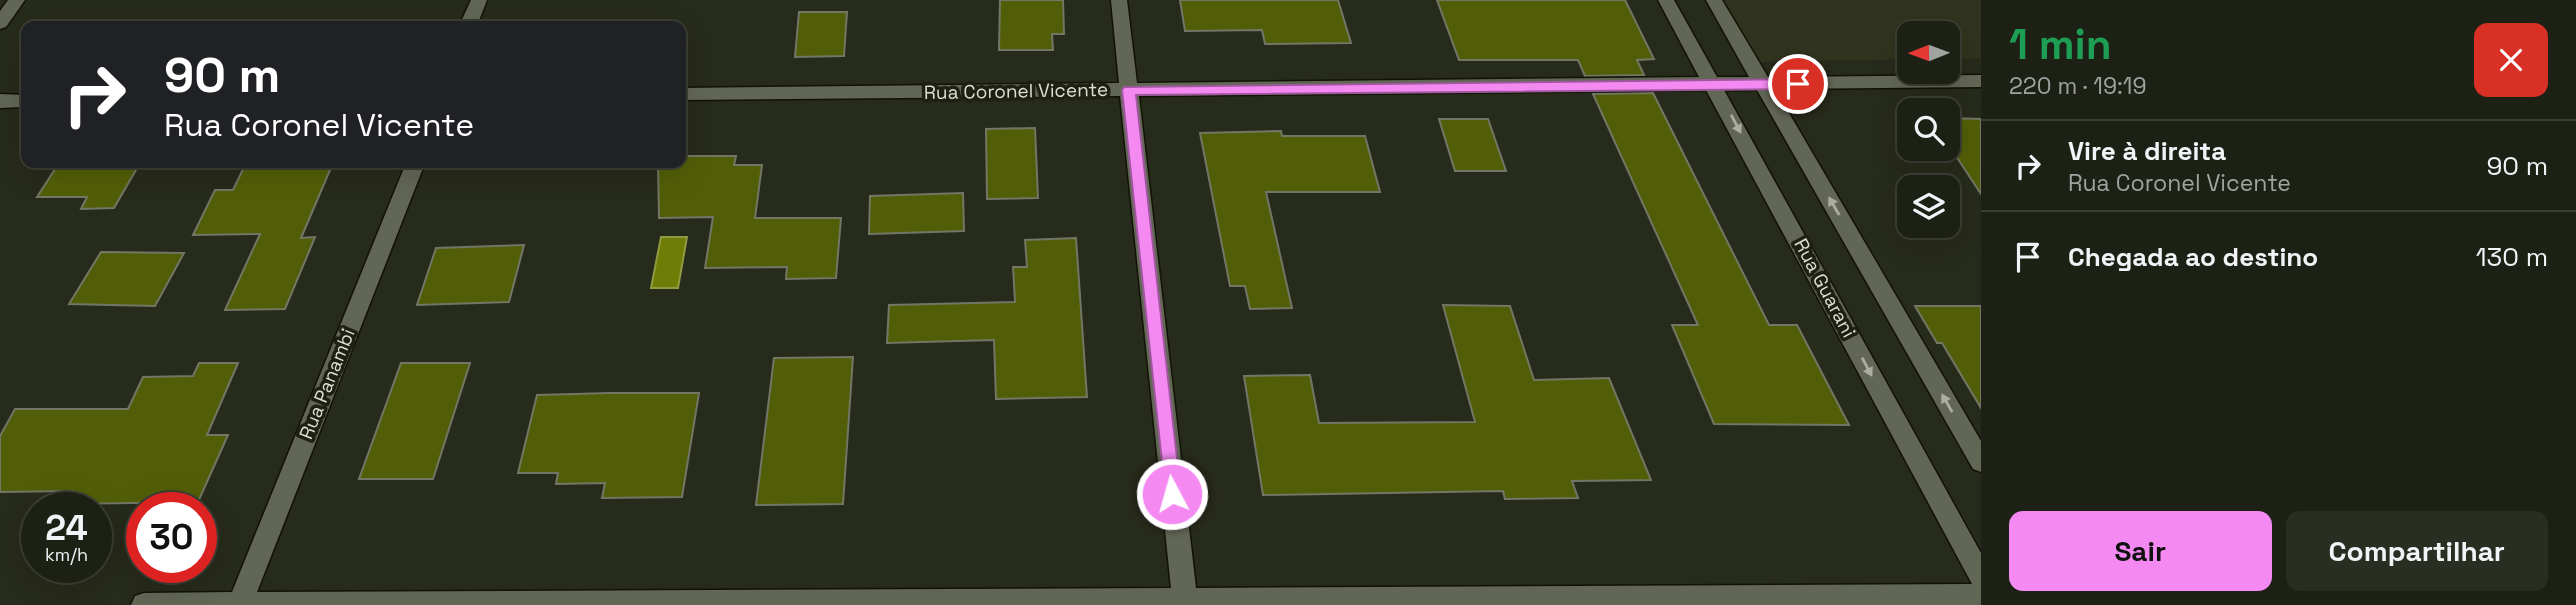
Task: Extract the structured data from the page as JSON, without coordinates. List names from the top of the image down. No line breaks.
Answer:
{"streets":{"street":["Rua Coronel Vicente","Rua Guarani","Rua Panambi"]},"crossings":[["Rua Coronel Vicente","Rua Guarani"]],"north":"left","page":{"heading":["1 min","220 m · 19:19"],"turn":["90 m","Rua Coronel Vicente"],"list":[{"name":"Vire à direita","note":"Rua Coronel Vicente","value":"90 m"},{"name":"Chegada ao destino","value":"130 m"}],"speed":"24 km/h","limit":"30","buttons":["Sair","Compartilhar"]}}
